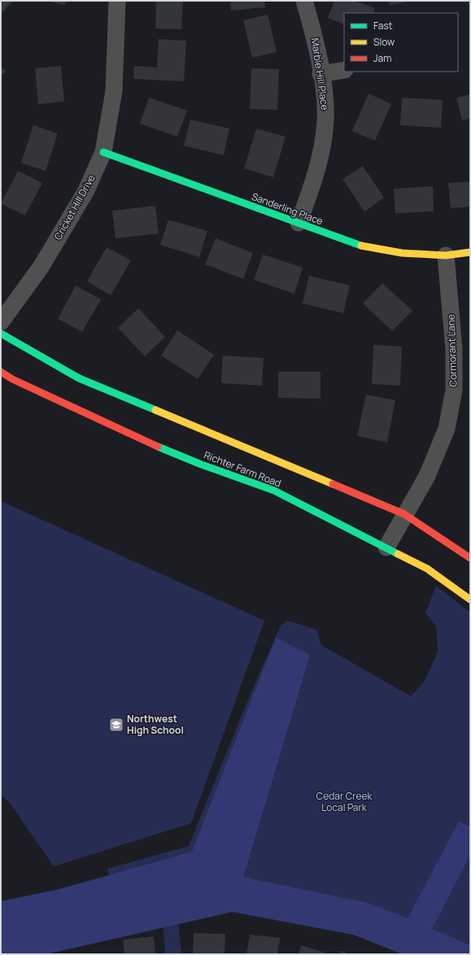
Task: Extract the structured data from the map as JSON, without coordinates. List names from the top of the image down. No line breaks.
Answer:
{"streets":{"main road":["Sanderling Place","Richter Farm Road"],"street":["Marble Hill Place","Cricket Hill Drive","Cormorant Lane"]},"crossings":[["Marble Hill Place","Sanderling Place"],["Cricket Hill Drive","Sanderling Place"],["Sanderling Place","Cormorant Lane"],["Cormorant Lane","Richter Farm Road"]],"parks":["Cedar Creek Local Park"],"places":{"school or university":["Northwest High School"]},"legend":["Fast","Slow","Jam"]}
